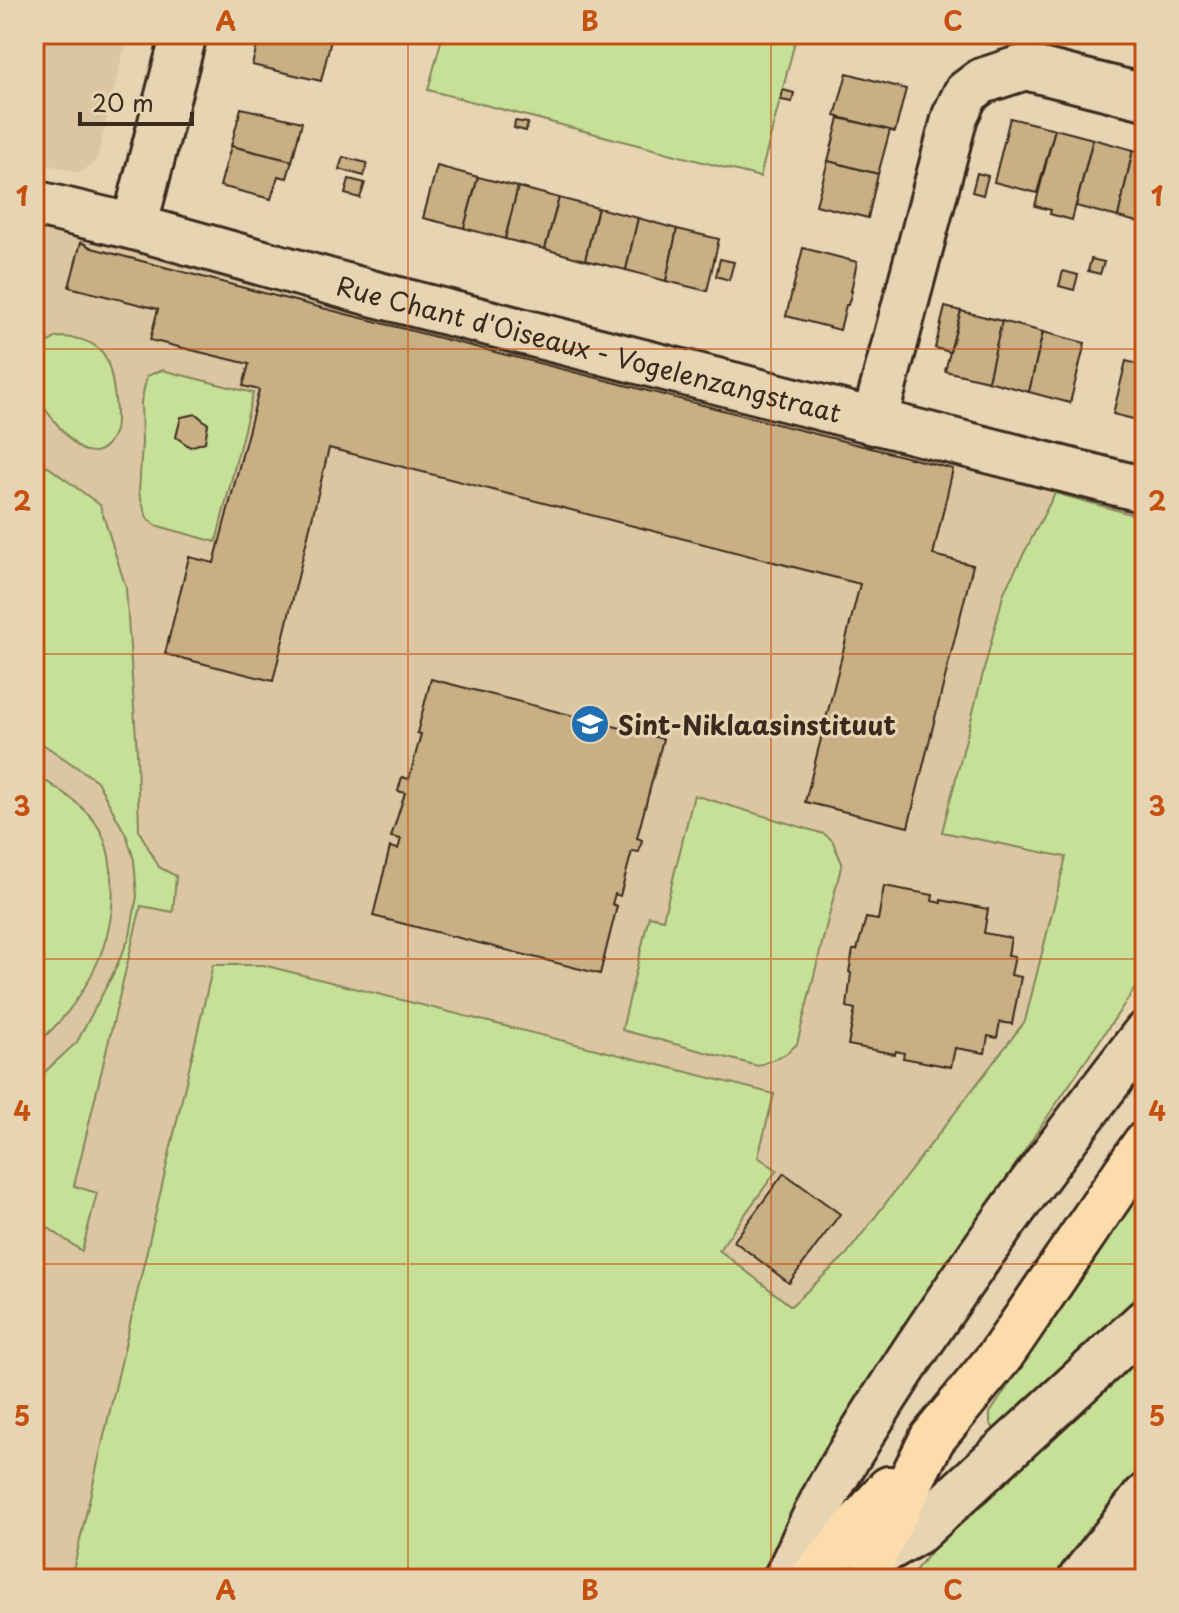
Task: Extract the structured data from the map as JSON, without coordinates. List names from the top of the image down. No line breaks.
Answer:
{"streets":{"street":["Rue Chant d'Oiseaux - Vogelenzangstraat"]},"places":{"school or university":["Sint-Niklaasinstituut"]},"scale_bar":"20 m","grid":{"columns":["A","B","C"],"rows":["1","2","3","4","5"]}}
